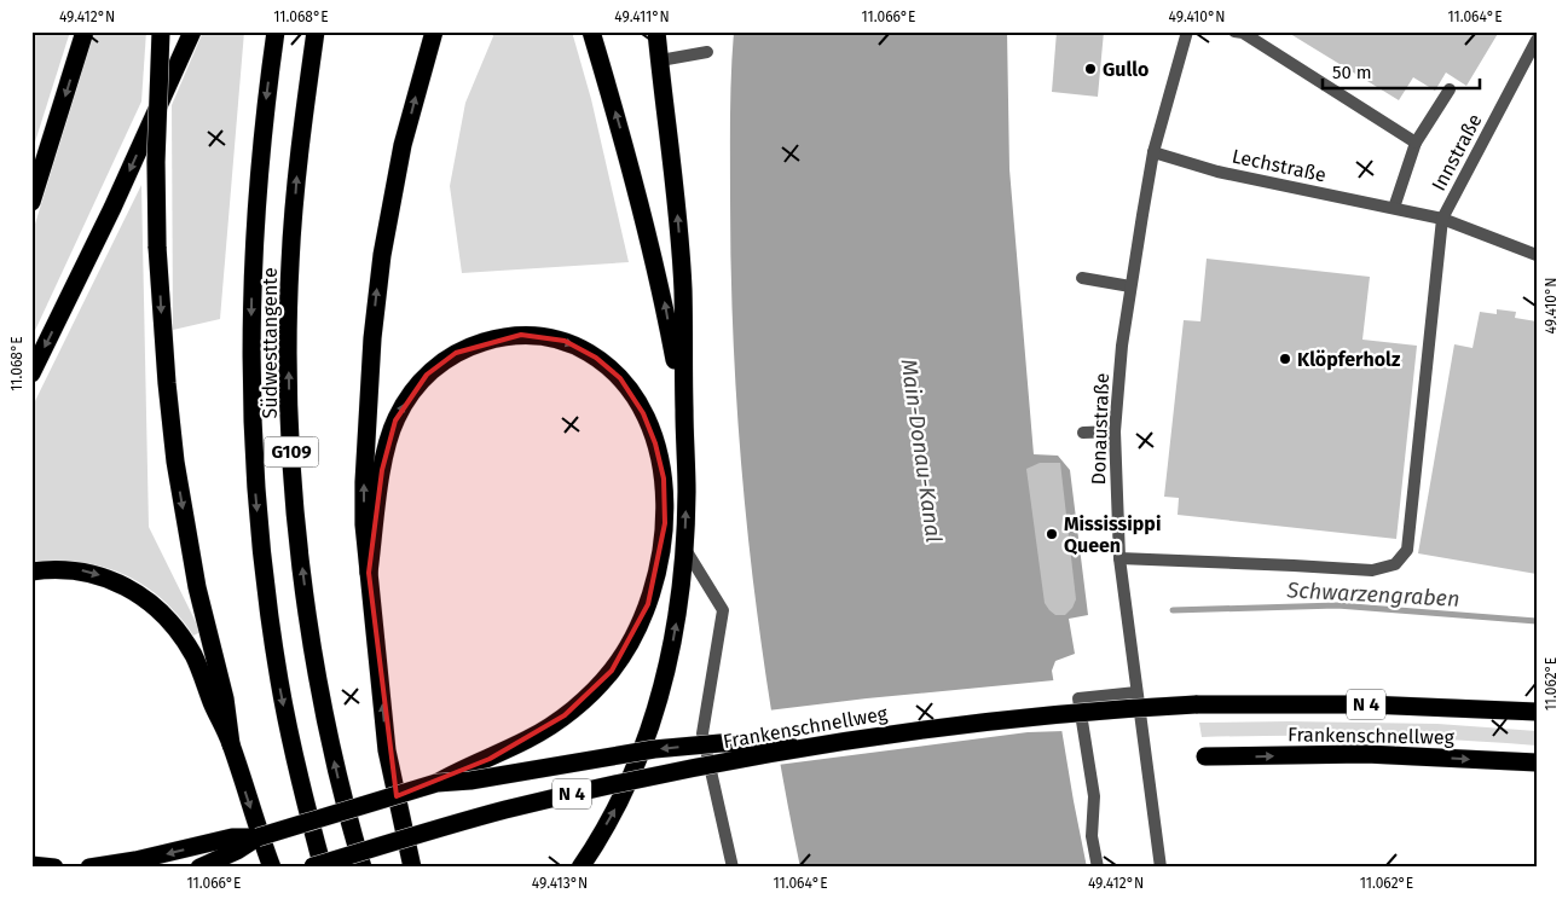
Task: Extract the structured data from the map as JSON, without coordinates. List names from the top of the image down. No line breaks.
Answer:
{"streets":{"highway":["Südwesttangente","G109","N 4","Frankenschnellweg"],"street":["Innstraße","Lechstraße","Donaustraße"]},"crossings":[["Innstraße","Lechstraße"],["Lechstraße","Donaustraße"]],"water":["Main-Donau-Kanal","Schwarzengraben"],"places":["Gullo","Klöpferholz","Mississippi Queen"],"scale_bar":"50 m","coordinates":["49.412°N","11.068°E","49.411°N","11.066°E","49.410°N","11.064°E","11.062°E","49.413°N"]}
